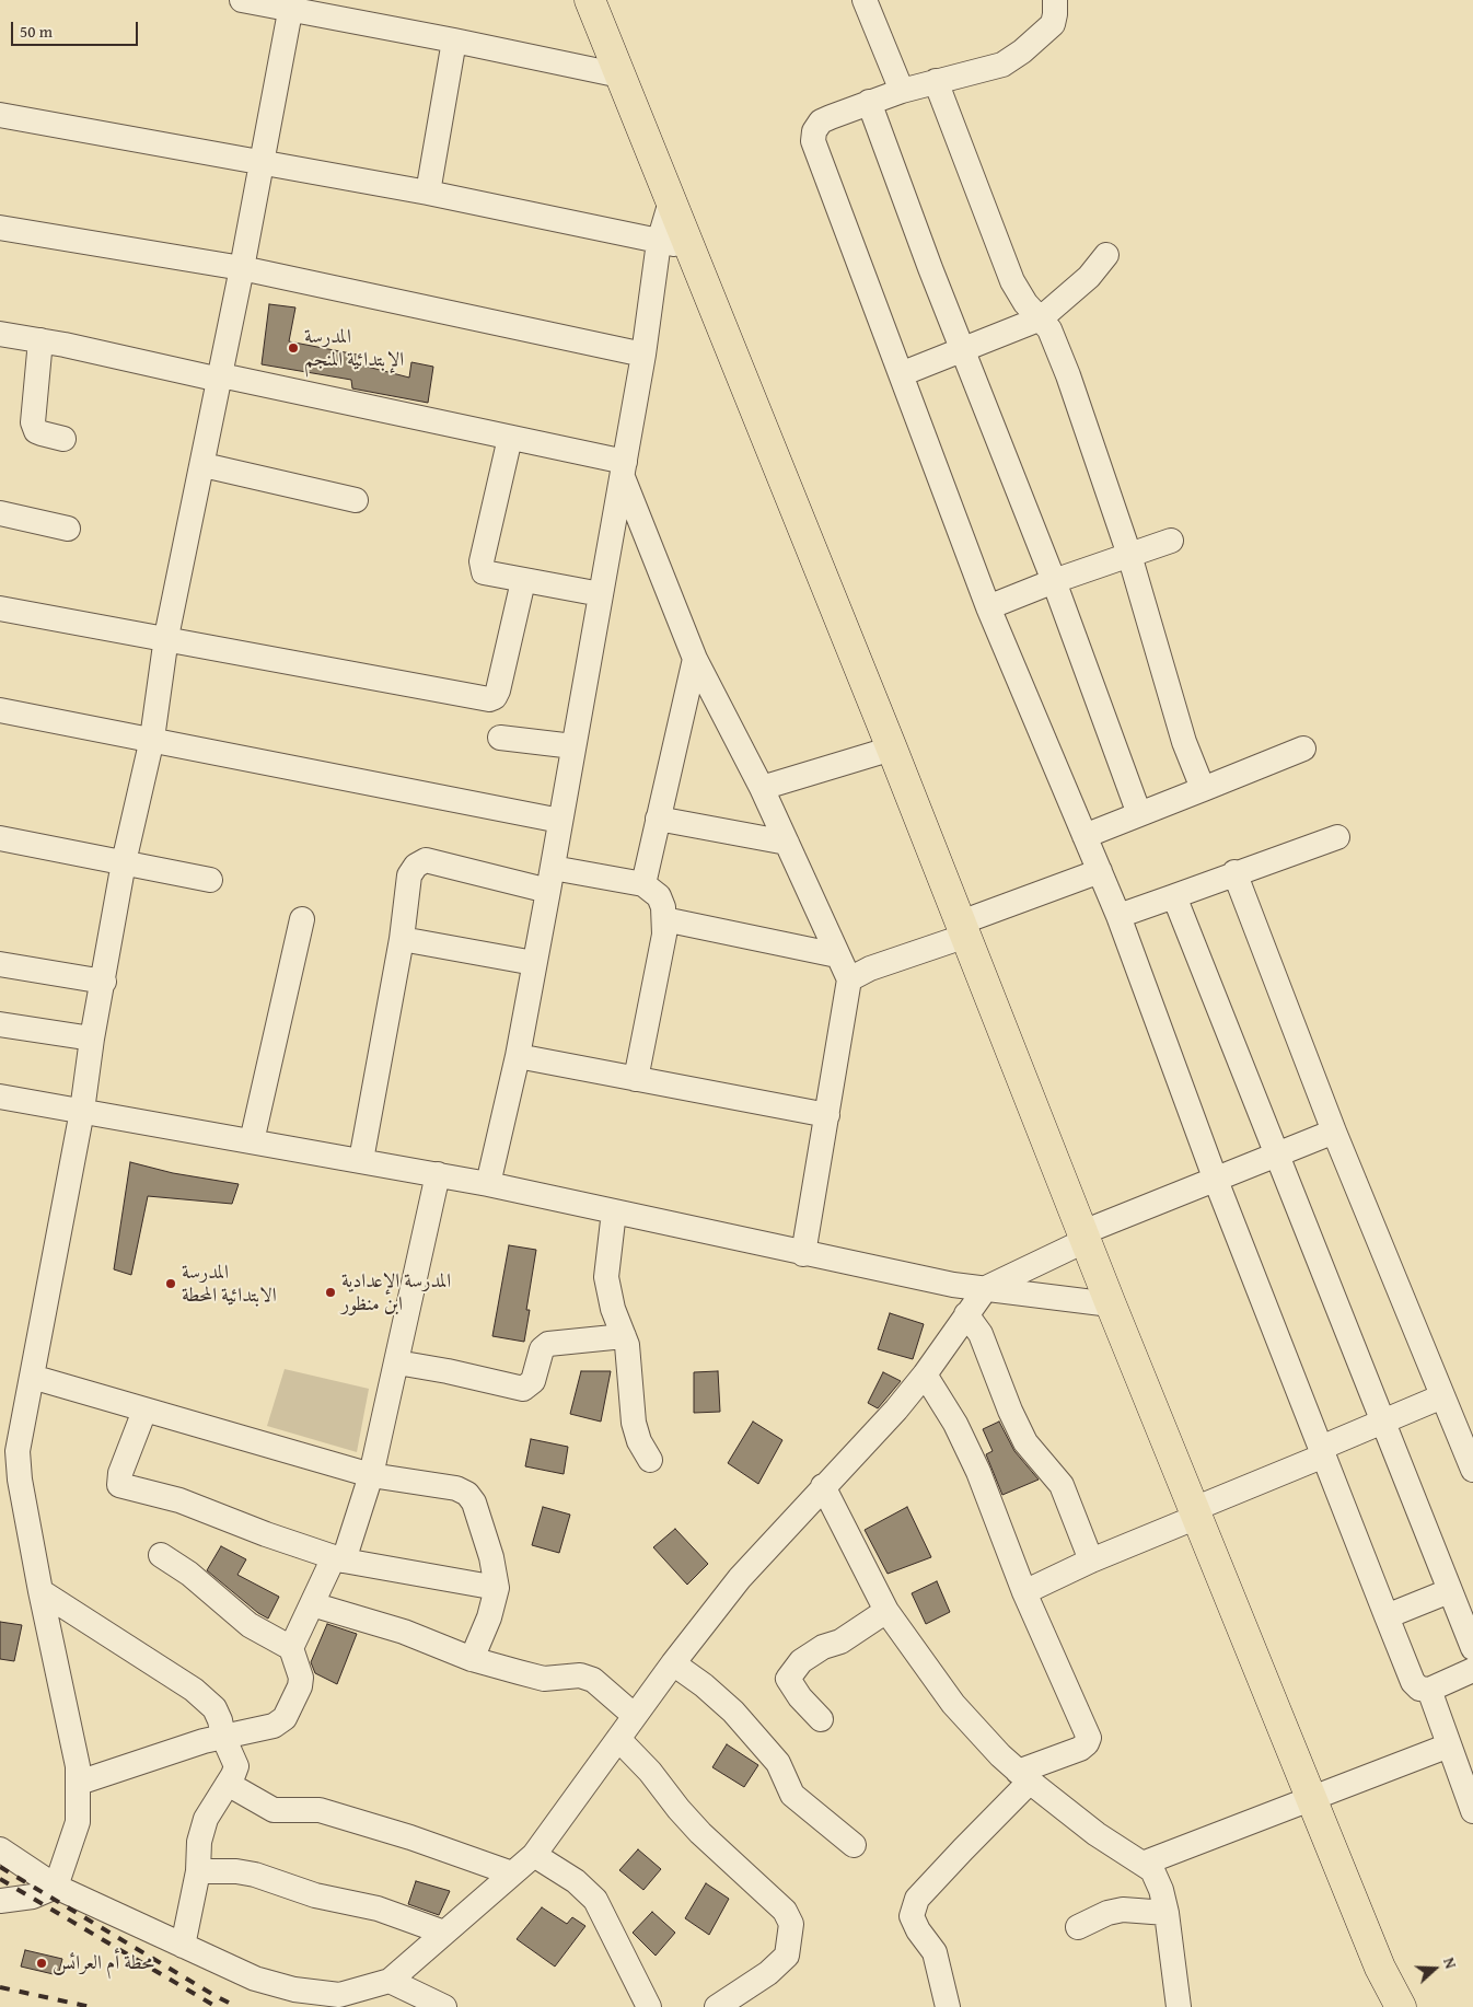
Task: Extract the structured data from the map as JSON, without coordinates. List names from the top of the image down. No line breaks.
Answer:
{"places":["المدرسة الإبتدائية المنجم","المدرسة الابتدائية المحطة","المدرسة الإعدادية ابن منظور","محطة أم العرائس"],"scale_bar":"50 m","north":"right"}
